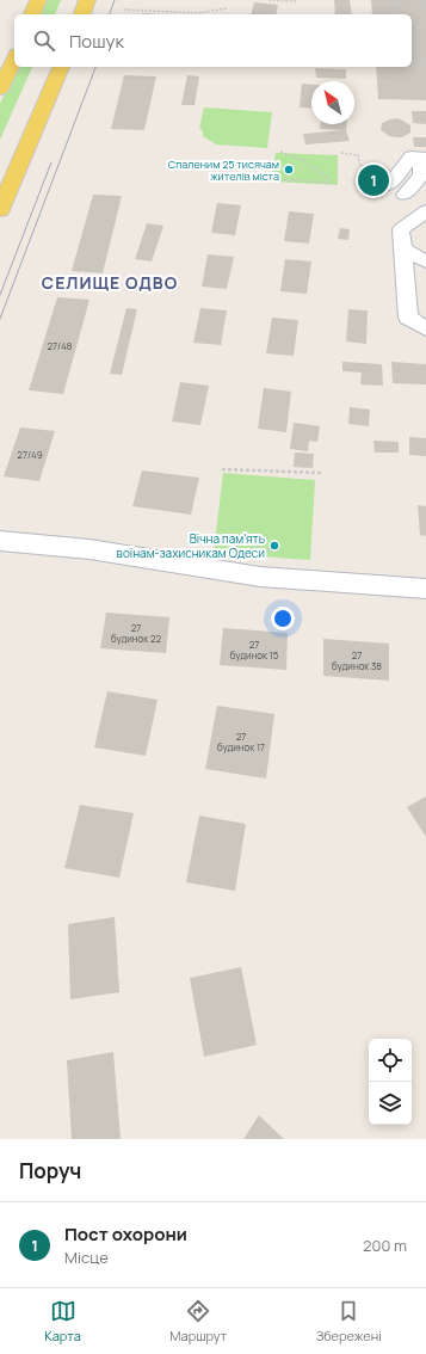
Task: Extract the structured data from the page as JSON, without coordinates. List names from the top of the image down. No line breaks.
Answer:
{"districts":["СЕЛИЩЕ ОДВО"],"places":["Спаленим 25 тисячам жителів міста","Вічна пам'ять воїнам-захисникам Одеси"],"house_numbers":["27/48","27/49","27 будинок 22","27 будинок 15","27 будинок 38","27 будинок 17"],"north":"top left","page":{"search":"Пошук","pins":"1","heading":"Поруч","list":[{"mark":"1","name":"Пост охорони","note":"Місце","value":"200 m"}],"nav":["Карта","Маршрут","Збережені"]}}
